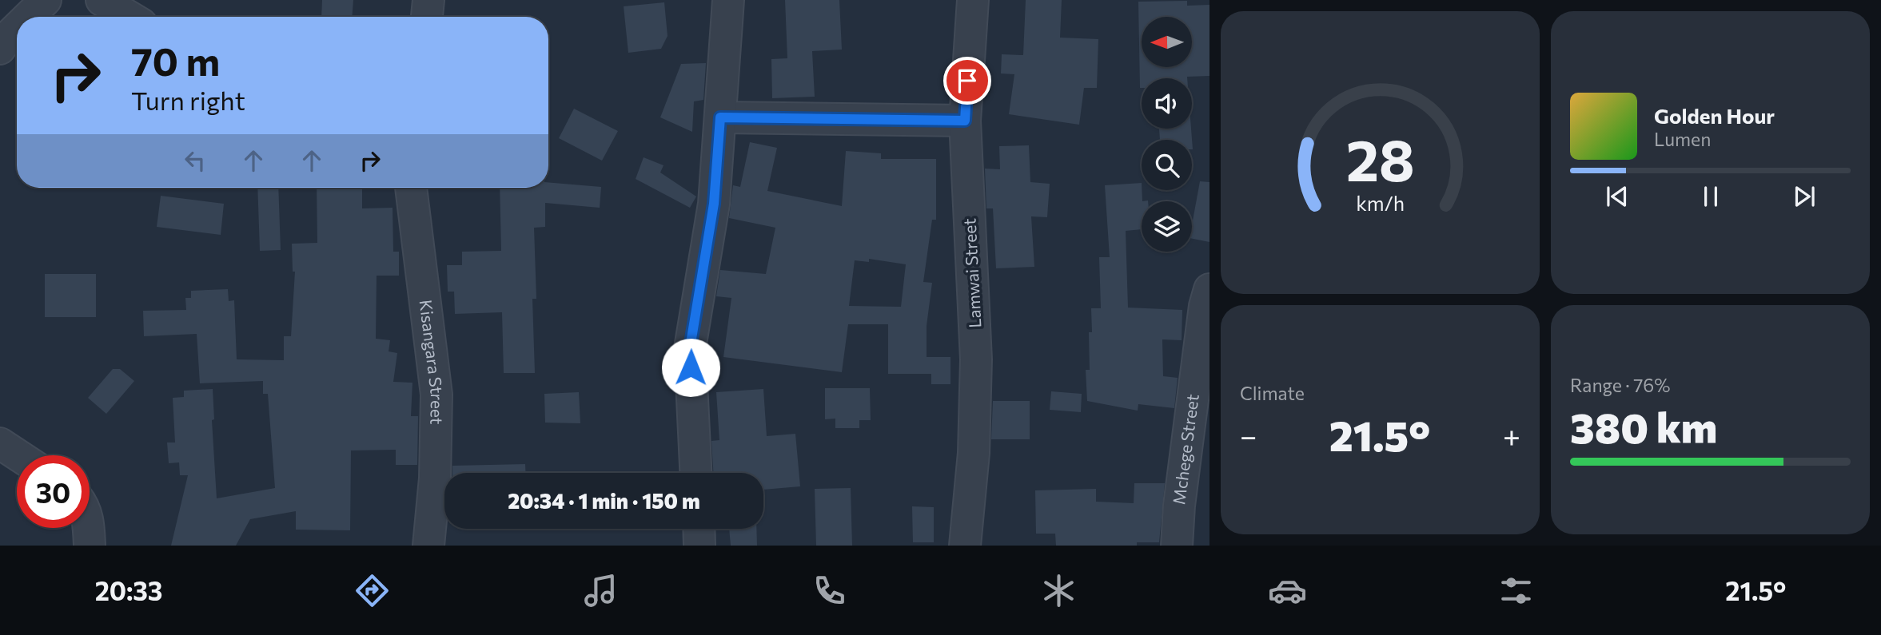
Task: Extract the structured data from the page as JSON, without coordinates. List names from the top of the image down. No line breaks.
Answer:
{"streets":{"street":["Lamwai Street","Kisangara Street","Mchege Street"]},"north":"left","page":{"turn":["70 m","Turn right"],"song":["Golden Hour","Lumen"],"tile":["Climate",["Range · 76%","380 km"]],"heat":["−","21.5°","+"],"limit":"30","trip":"20:34 · 1 min · 150 m","tabs":["20:33","21.5°"],"gauge":["28","km/h"]}}
